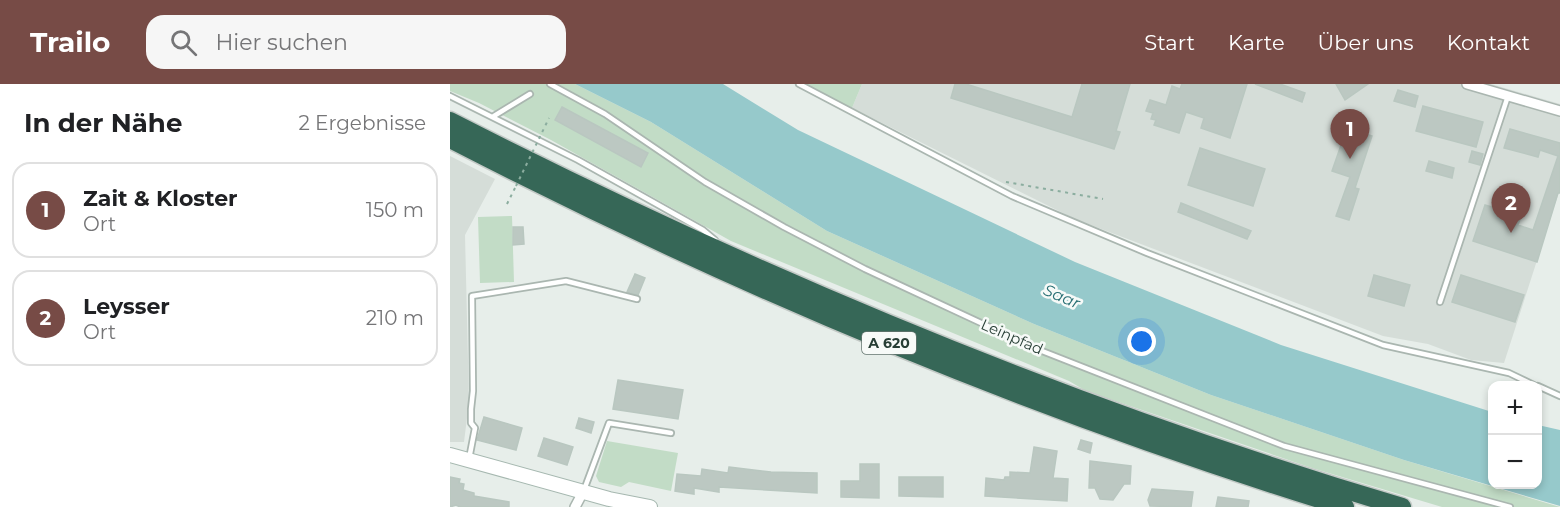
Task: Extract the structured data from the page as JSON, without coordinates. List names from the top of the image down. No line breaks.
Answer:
{"streets":{"highway":["A 620"],"lane":["Leinpfad"]},"water":["Saar"],"page":{"header":"Trailo","search":"Hier suchen","nav":["Start","Karte","Über uns","Kontakt"],"heading":["In der Nähe","2 Ergebnisse"],"pins":["1","2"],"list":[{"mark":"1","name":"Zait & Kloster","note":"Ort","value":"150 m"},{"mark":"2","name":"Leysser","note":"Ort","value":"210 m"}],"map_buttons":["+","−"]}}
